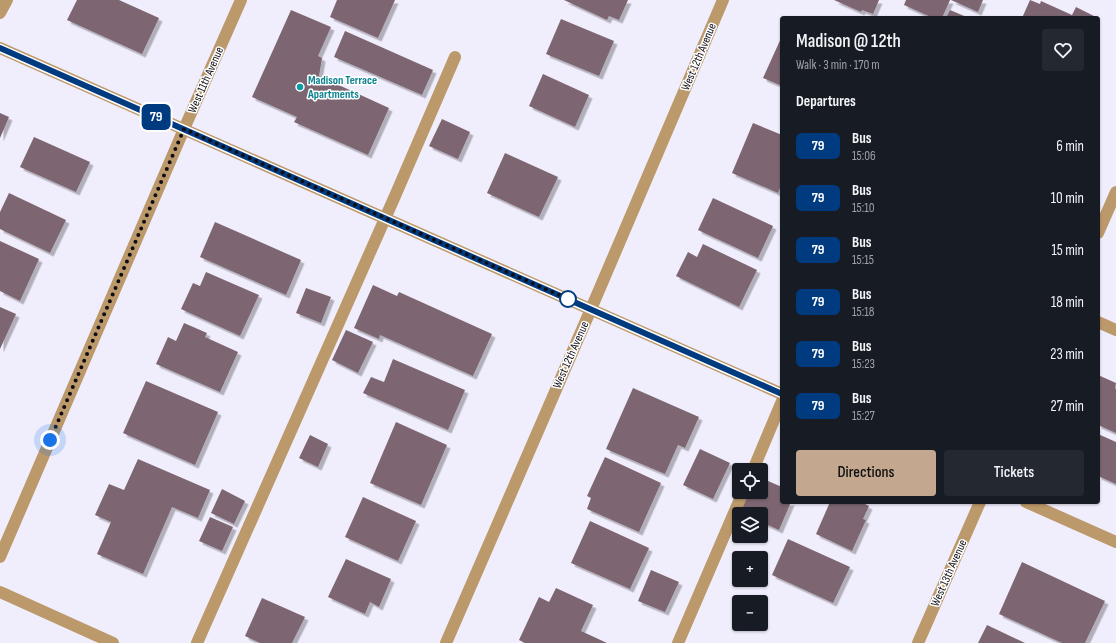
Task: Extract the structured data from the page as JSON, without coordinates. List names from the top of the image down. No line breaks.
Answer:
{"streets":{"street":["West 12th Avenue","West 11th Avenue","West 13th Avenue"]},"places":["Madison Terrace Apartments"],"lines":["bus line 79"],"page":{"on_map":"79","heading":[["Madison @ 12th","Walk · 3 min · 170 m"],"Departures"],"list":[{"mark":"79","name":"Bus","note":"15:06","value":"6 min"},{"mark":"79","name":"Bus","note":"15:10","value":"10 min"},{"mark":"79","name":"Bus","note":"15:15","value":"15 min"},{"mark":"79","name":"Bus","note":"15:18","value":"18 min"},{"mark":"79","name":"Bus","note":"15:23","value":"23 min"},{"mark":"79","name":"Bus","note":"15:27","value":"27 min"}],"buttons":["Directions","Tickets"],"map_buttons":["+","−"]}}
